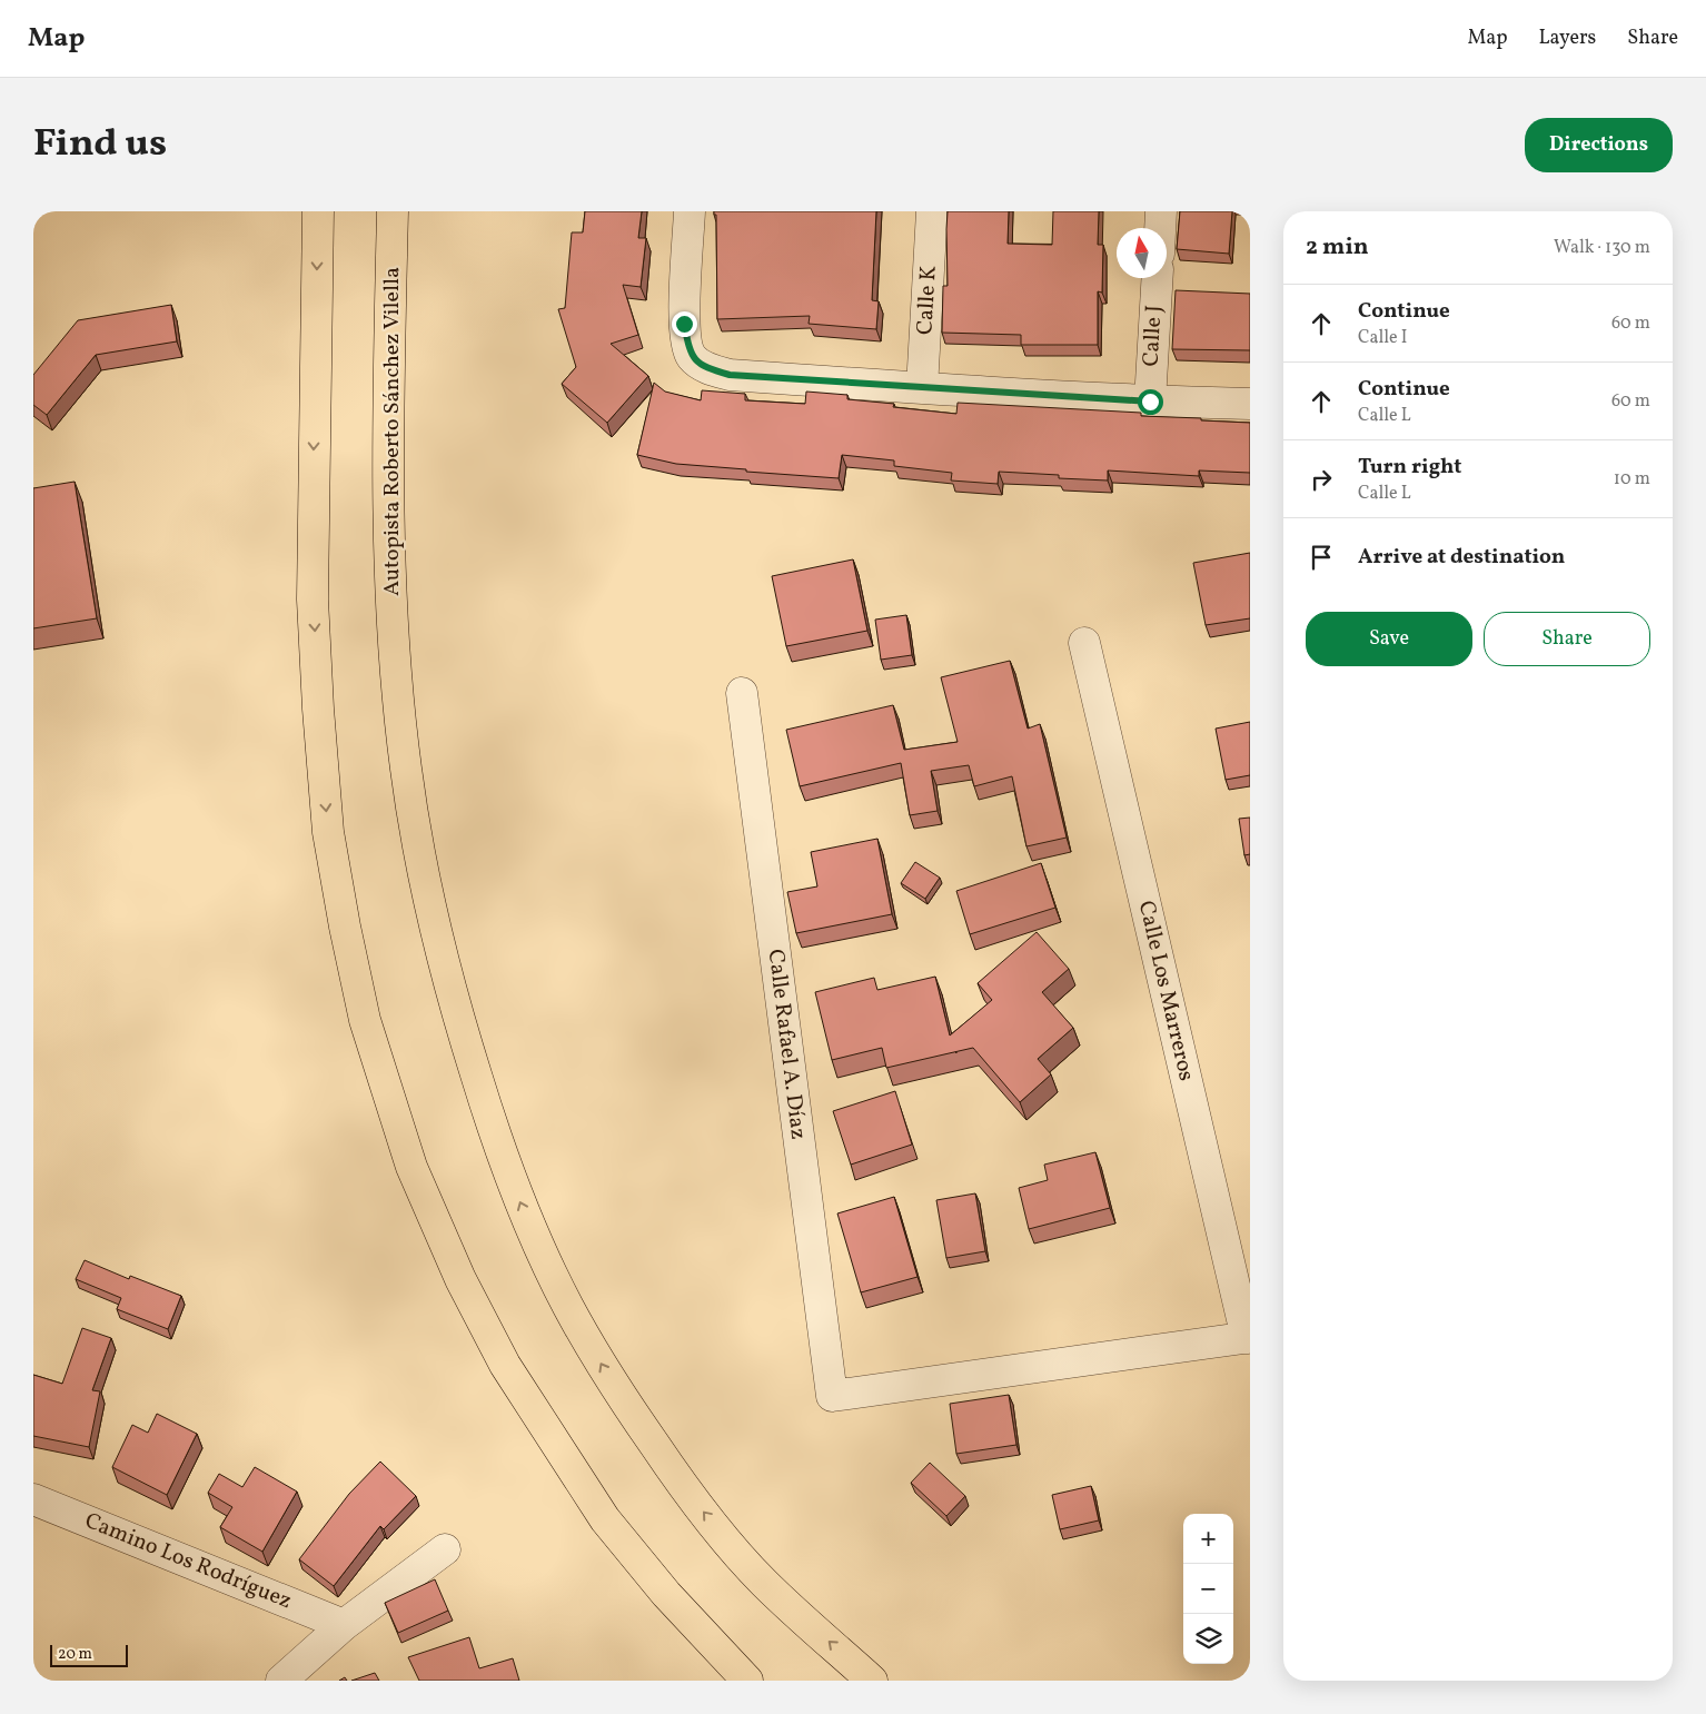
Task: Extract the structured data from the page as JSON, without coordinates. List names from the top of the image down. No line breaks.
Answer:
{"streets":{"highway":["Autopista Roberto Sánchez Vilella"],"street":["Calle K","Calle J","Calle Los Marreros","Calle Rafael A. Díaz","Camino Los Rodríguez"]},"crossings":[["Calle Los Marreros","Calle Rafael A. Díaz"]],"scale_bar":"20 m","north":"top","page":{"header":"Map","nav":["Map","Layers","Share"],"title":"Find us","buttons":["Directions",["Save","Share"]],"heading":["2 min","Walk · 130 m"],"list":[["Continue","Calle I","60 m"],["Continue","Calle L","60 m"],["Turn right","Calle L","10 m"],"Arrive at destination"],"map_buttons":["+","−"],"scale":"20 m"}}
